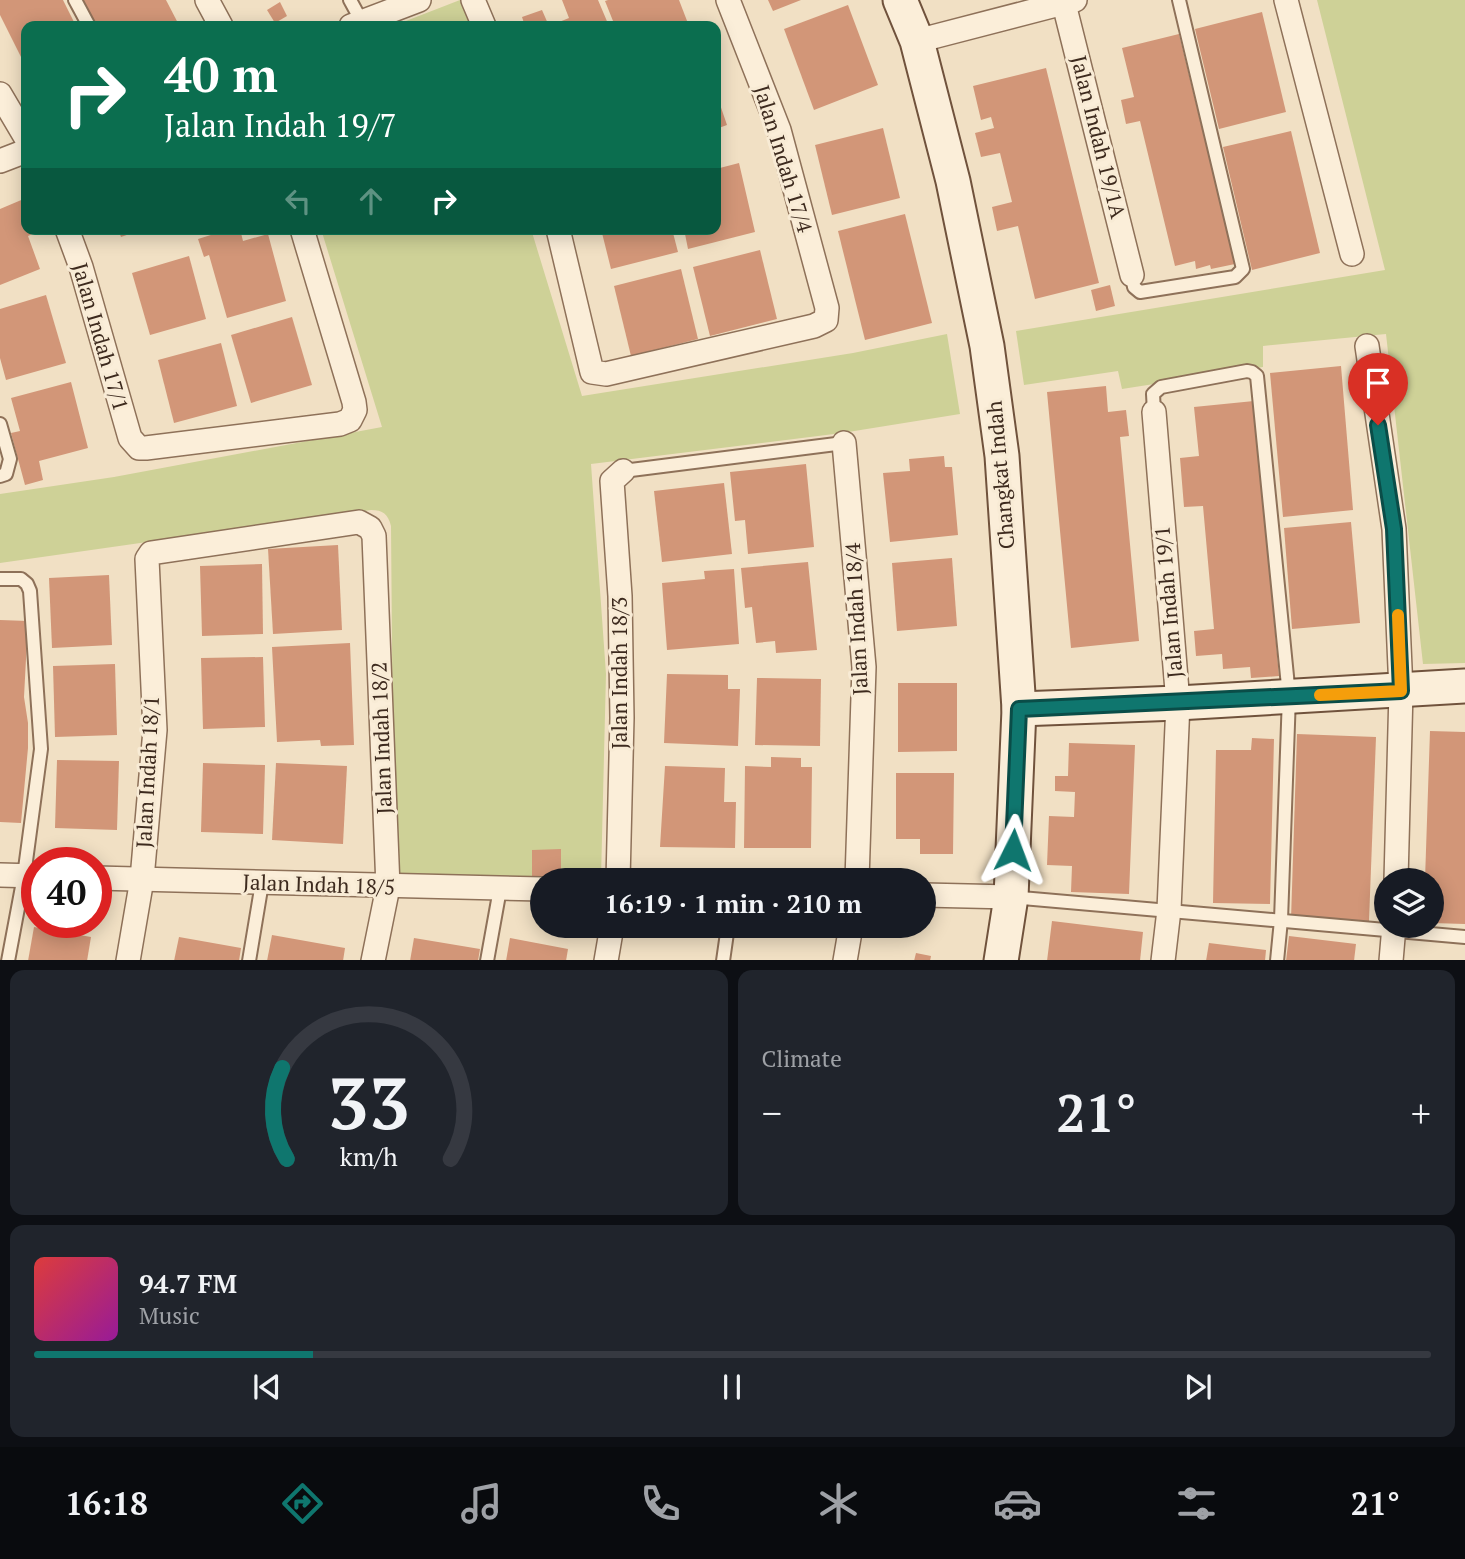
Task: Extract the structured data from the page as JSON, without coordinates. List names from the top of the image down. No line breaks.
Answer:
{"streets":{"street":["Jalan Indah 19/1A","Jalan Indah 17/4","Jalan Indah 17/1","Changkat Indah","Jalan Indah 19/1","Jalan Indah 18/4","Jalan Indah 18/3","Jalan Indah 18/2","Jalan Indah 18/1","Jalan Indah 18/5"]},"crossings":[["Jalan Indah 18/2","Jalan Indah 18/1"],["Jalan Indah 18/2","Jalan Indah 18/5"],["Jalan Indah 18/1","Jalan Indah 18/5"]],"page":{"turn":["40 m","Jalan Indah 19/7"],"limit":"40","trip":"16:19 · 1 min · 210 m","tile":"Climate","heat":["−","21°","+"],"song":["94.7 FM","Music"],"tabs":["16:18","21°"],"gauge":["33","km/h"]}}
